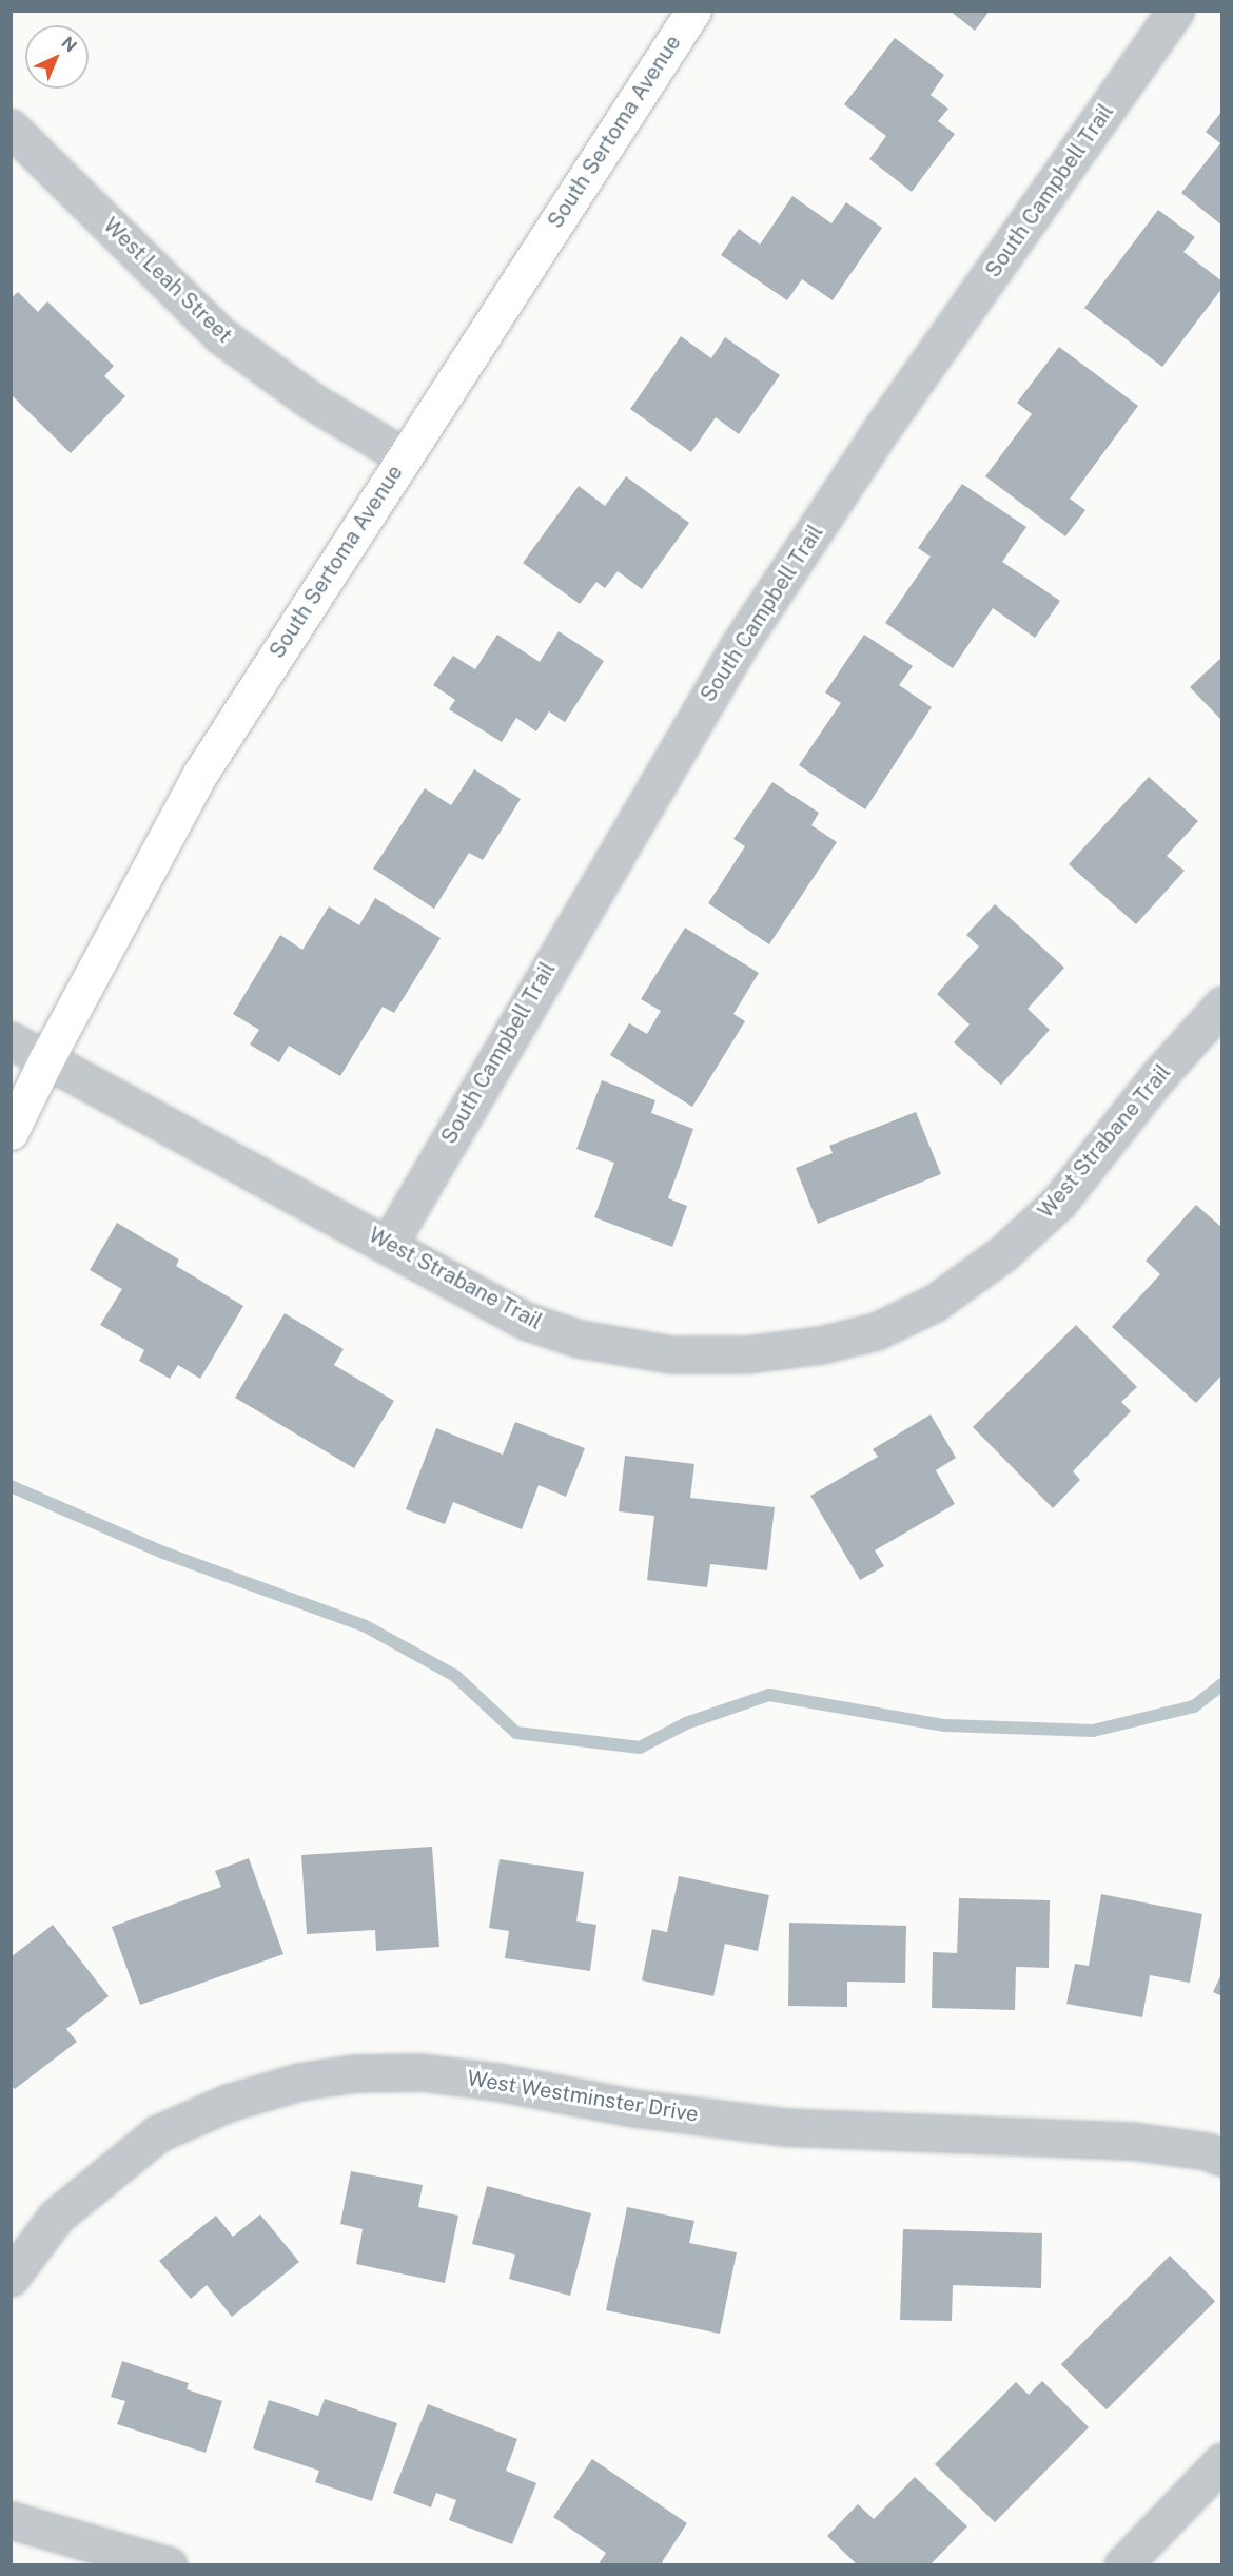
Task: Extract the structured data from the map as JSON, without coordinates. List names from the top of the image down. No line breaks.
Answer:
{"streets":{"main road":["South Sertoma Avenue"],"street":["South Campbell Trail","West Leah Street","West Strabane Trail","West Westminster Drive"]},"crossings":[["South Sertoma Avenue","West Leah Street"],["South Sertoma Avenue","West Strabane Trail"],["South Campbell Trail","West Strabane Trail"]],"north":"top right"}
